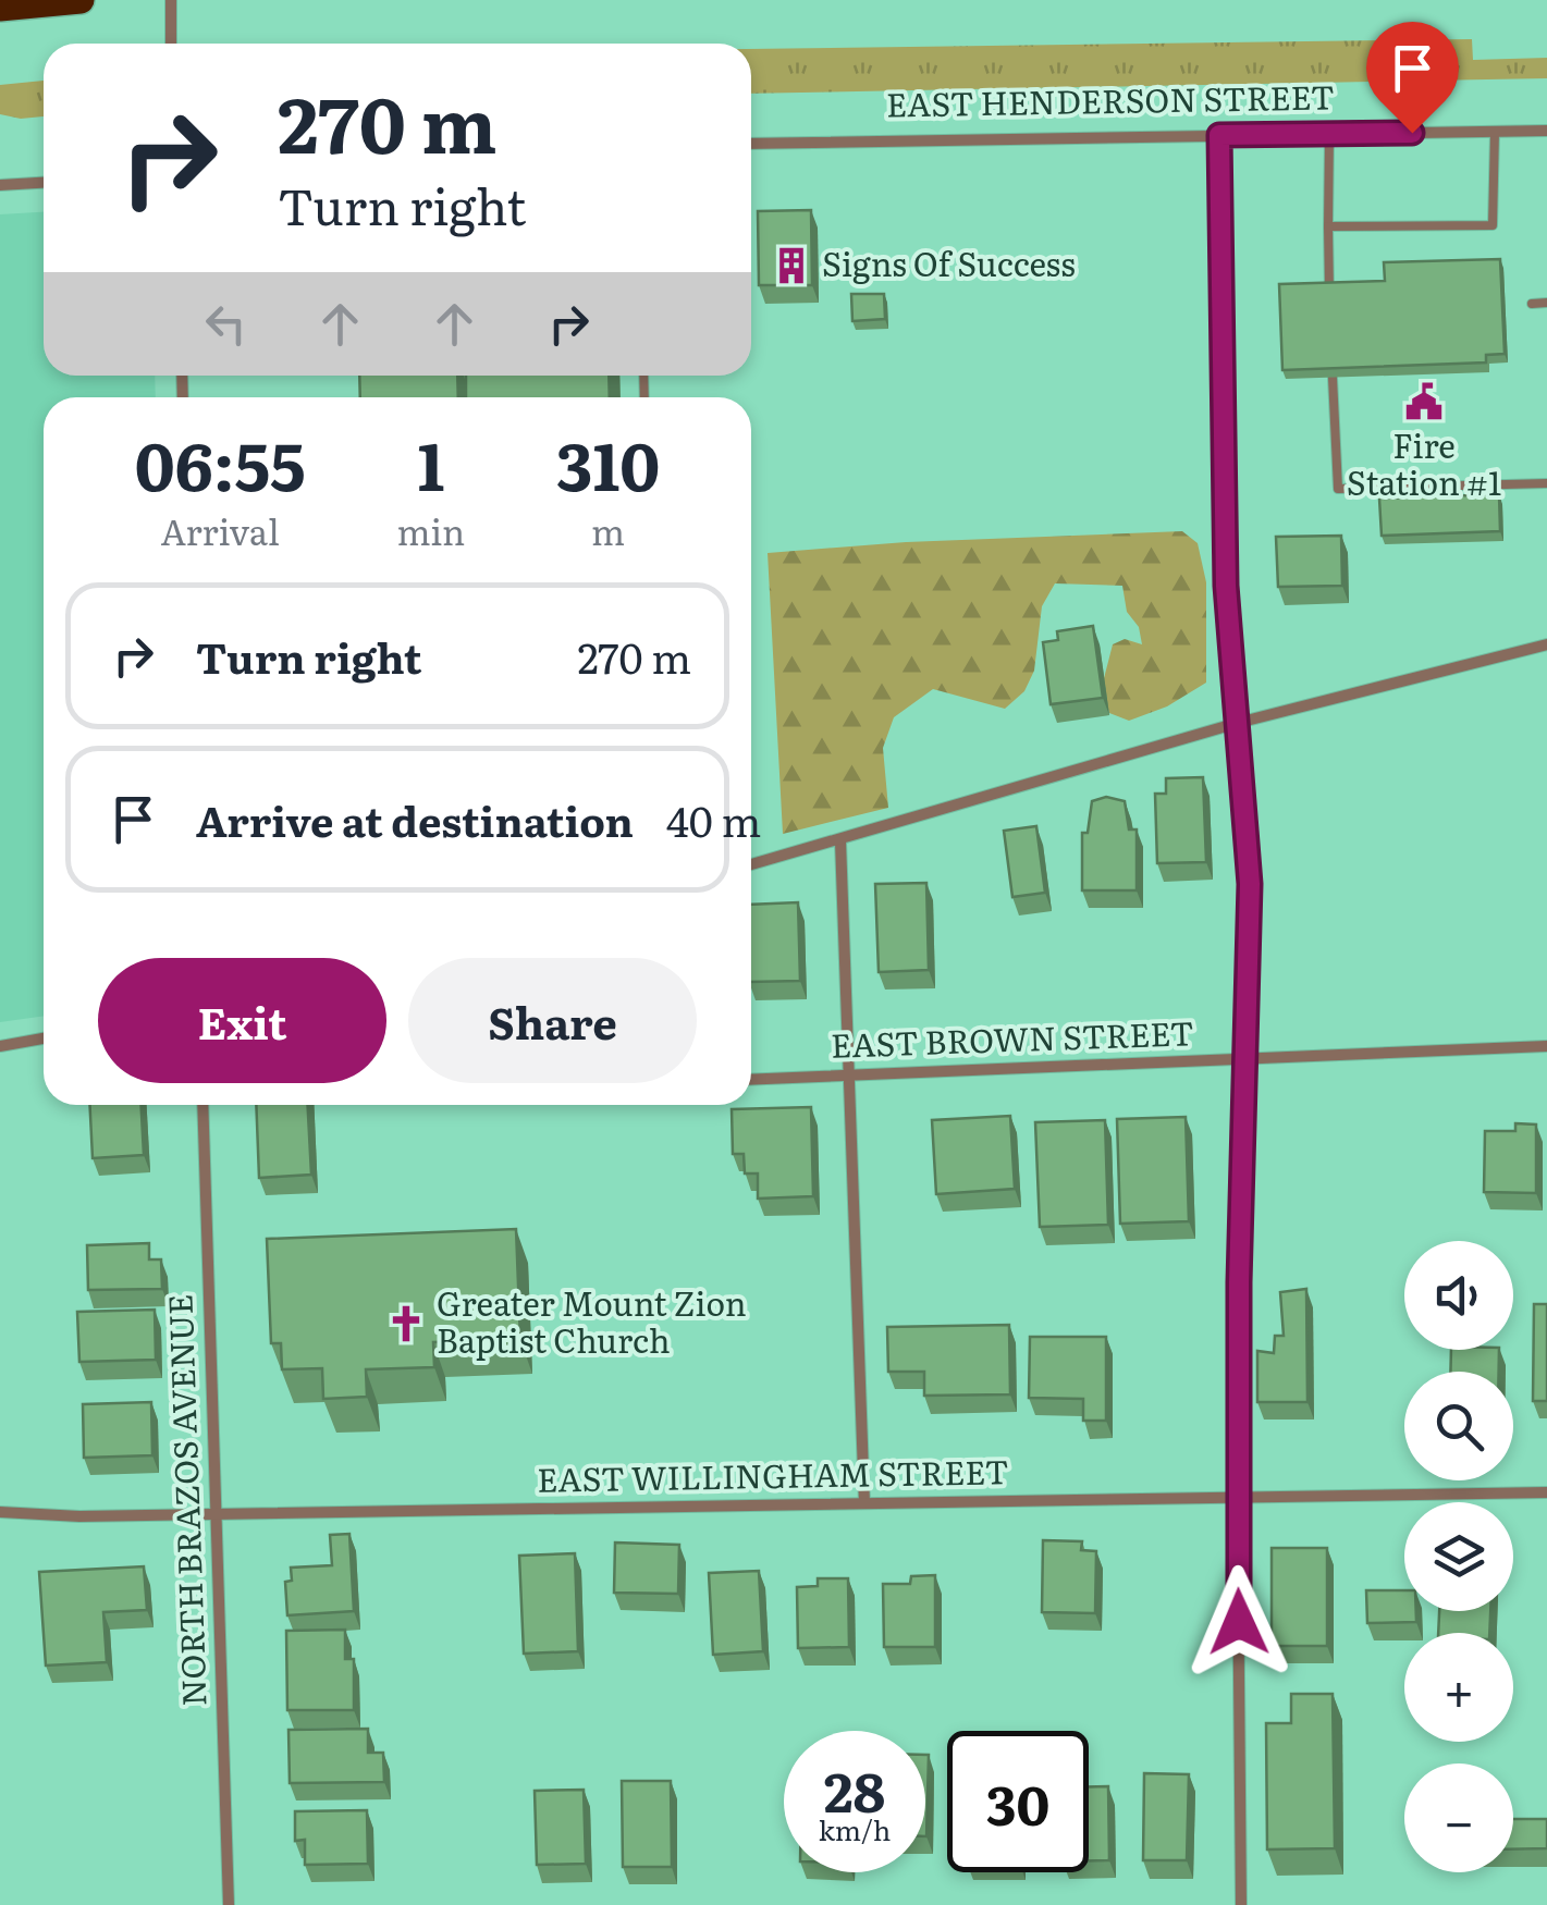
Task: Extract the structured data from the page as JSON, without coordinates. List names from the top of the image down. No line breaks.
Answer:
{"streets":{"street":["EAST HENDERSON STREET","EAST BROWN STREET","EAST WILLINGHAM STREET","NORTH BRAZOS AVENUE"]},"crossings":[["EAST WILLINGHAM STREET","NORTH BRAZOS AVENUE"]],"places":{"building":["Signs Of Success"],"public building":["Fire Station #1"],"church":["Greater Mount Zion Baptist Church"]},"page":{"turn":["270 m","Turn right"],"eta":["06:55","Arrival","1","min","310","m"],"list":[{"name":"Turn right","value":"270 m"},{"name":"Arrive at destination","value":"40 m"}],"buttons":["Exit","Share"],"map_buttons":["+","−"],"speed":"28 km/h","limit":"30"}}
